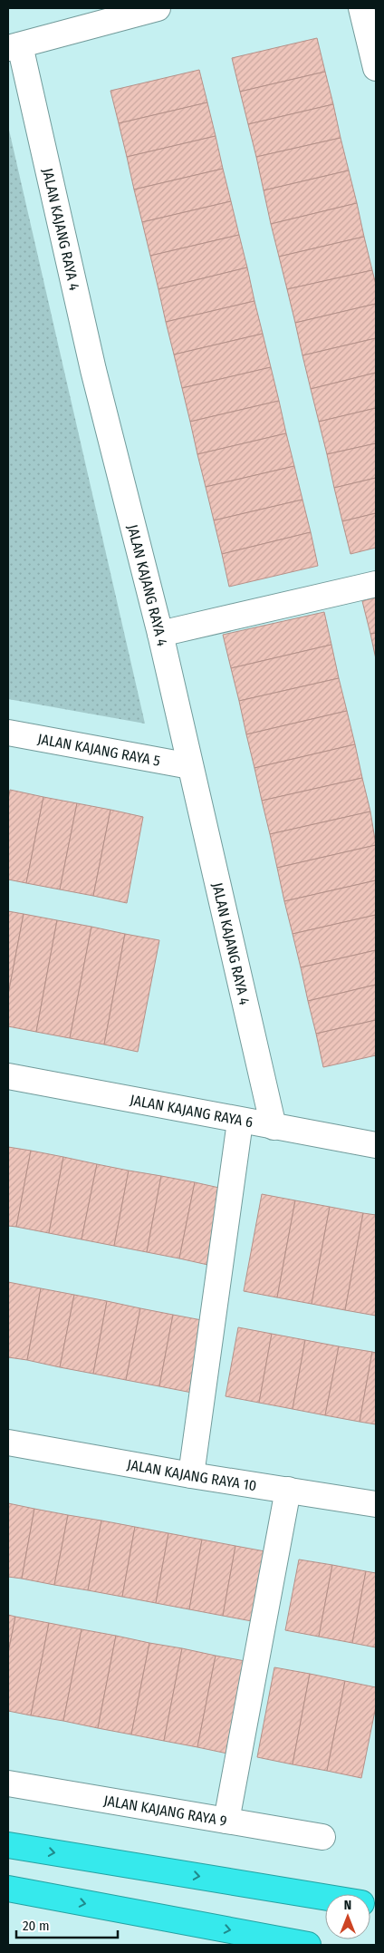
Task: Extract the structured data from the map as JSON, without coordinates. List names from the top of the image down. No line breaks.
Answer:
{"streets":{"street":["JALAN KAJANG RAYA 4","JALAN KAJANG RAYA 5","JALAN KAJANG RAYA 6","JALAN KAJANG RAYA 10","JALAN KAJANG RAYA 9"]},"crossings":[["JALAN KAJANG RAYA 4","JALAN KAJANG RAYA 5"],["JALAN KAJANG RAYA 4","JALAN KAJANG RAYA 6"]],"scale_bar":"20 m","north":"top"}
